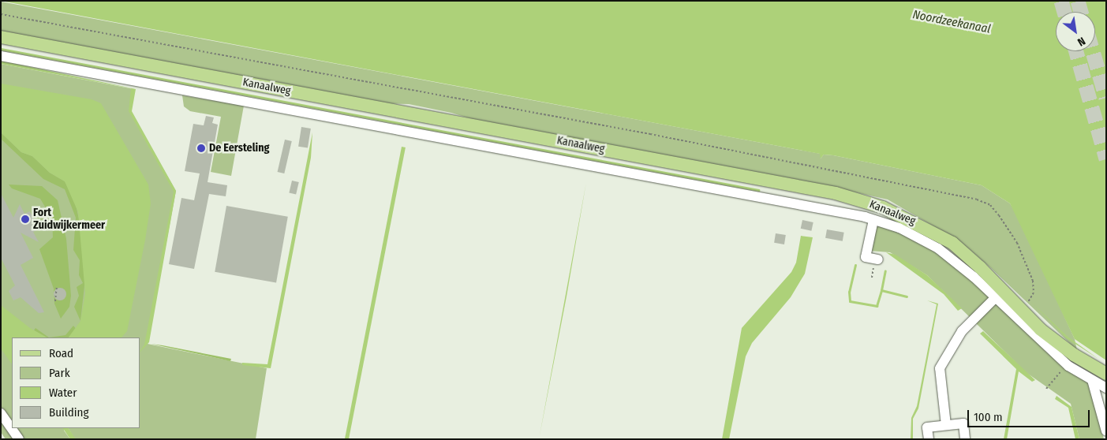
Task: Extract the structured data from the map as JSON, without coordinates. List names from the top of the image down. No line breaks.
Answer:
{"streets":{"main road":["Kanaalweg"]},"water":["Noordzeekanaal"],"places":["De Eersteling","Fort Zuidwijkermeer"],"legend":["Road","Park","Water","Building"],"scale_bar":"100 m","north":"bottom right"}
